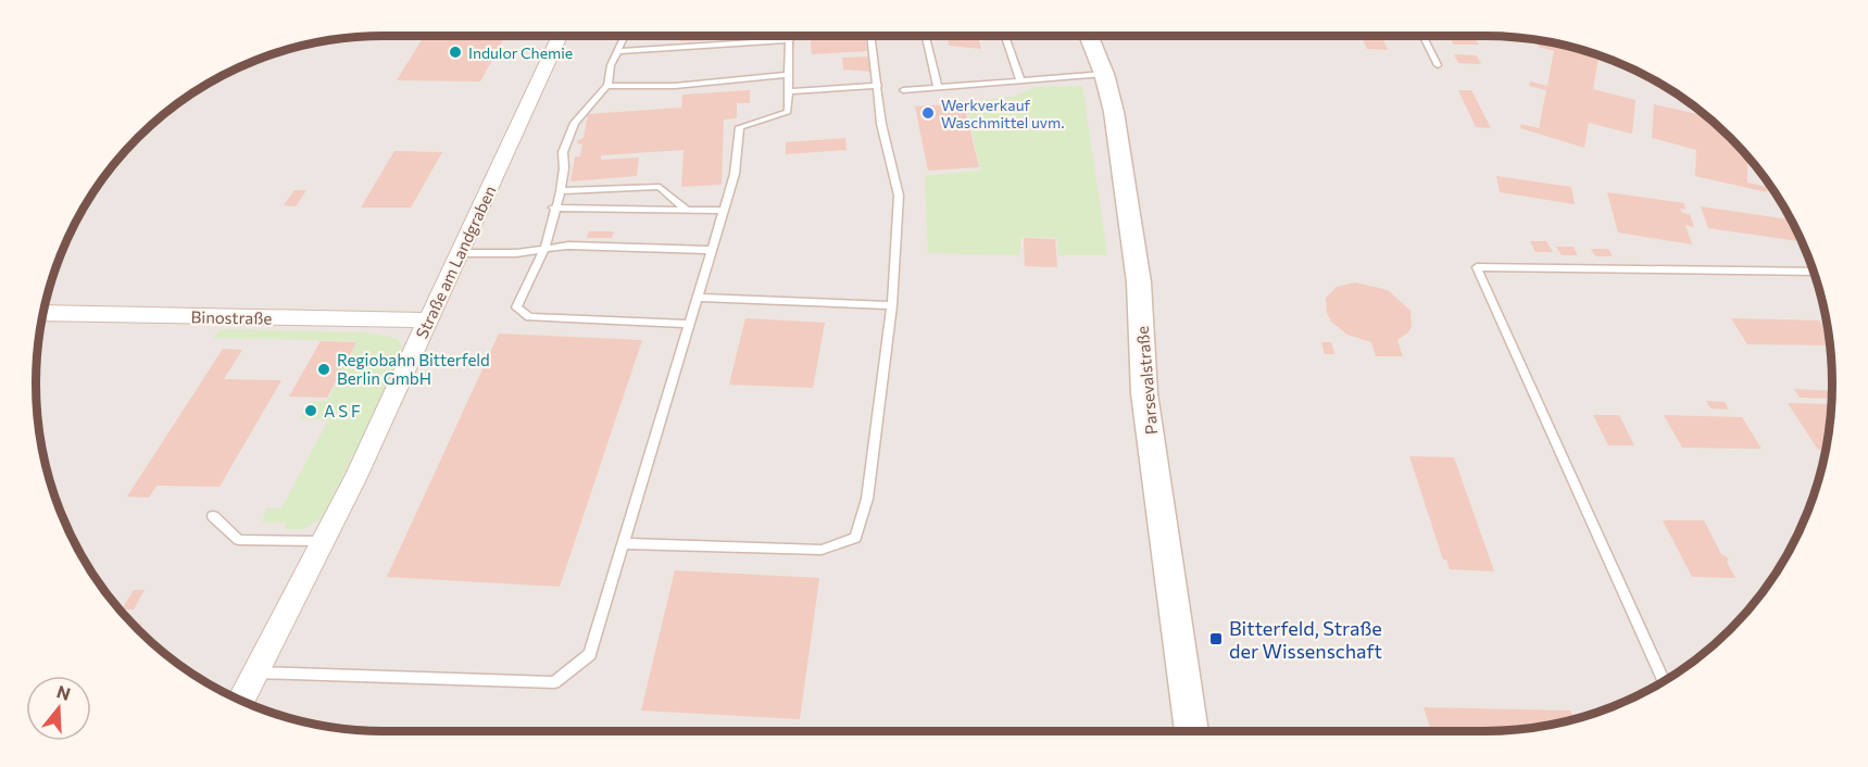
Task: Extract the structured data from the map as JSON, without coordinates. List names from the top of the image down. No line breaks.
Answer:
{"streets":{"street":["Straße am Landgraben","Binostraße","Parsevalstraße"]},"crossings":[["Straße am Landgraben","Binostraße"]],"places":{"other":["Indulor Chemie","Werkverkauf Waschmittel uvm.","Regiobahn Bitterfeld Berlin GmbH","A S F"],"transit":["Bitterfeld, Straße der Wissenschaft"]},"north":"top"}
